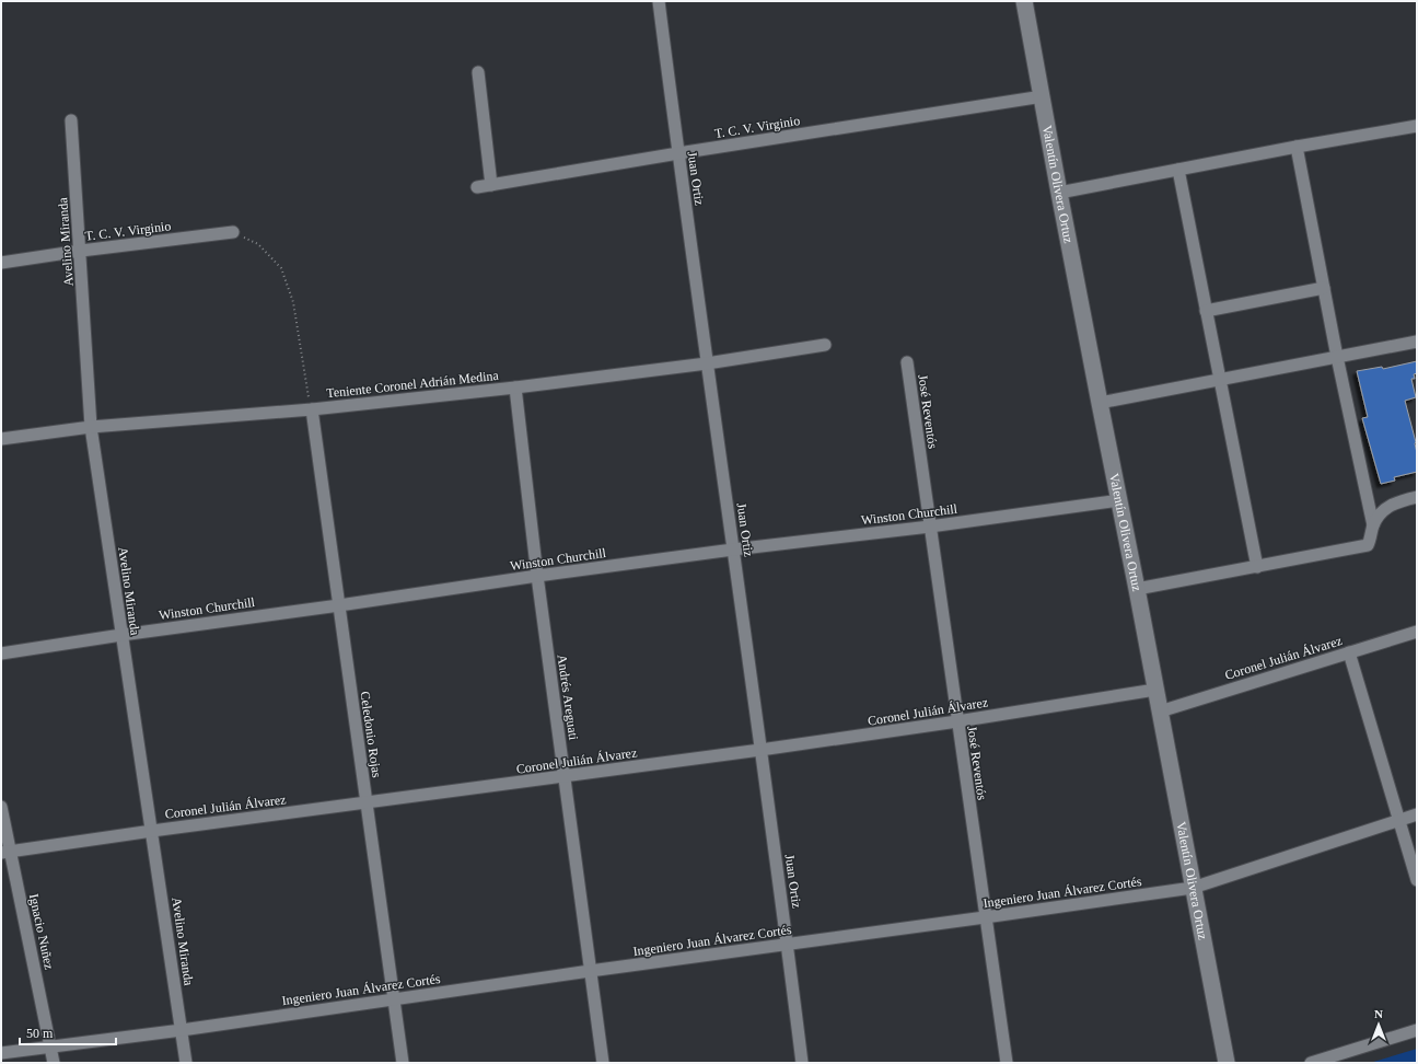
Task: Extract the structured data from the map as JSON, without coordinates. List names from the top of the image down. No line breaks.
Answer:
{"streets":{"street":["T. C. V. Virginio","Juan Ortiz","Valentín Olivera Ortuz","Avelino Miranda","Teniente Coronel Adrián Medina","José Reventós","Winston Churchill","Coronel Julián Álvarez","Andrés Areguati","Celedonio Rojas","Ingeniero Juan Álvarez Cortés","Ignacio Nuñez"]},"crossings":[["T. C. V. Virginio","Juan Ortiz"],["T. C. V. Virginio","Valentín Olivera Ortuz"],["T. C. V. Virginio","Avelino Miranda"],["Juan Ortiz","Teniente Coronel Adrián Medina"],["Juan Ortiz","Winston Churchill"],["Juan Ortiz","Coronel Julián Álvarez"],["Juan Ortiz","Ingeniero Juan Álvarez Cortés"],["Valentín Olivera Ortuz","Winston Churchill"],["Valentín Olivera Ortuz","Coronel Julián Álvarez"],["Valentín Olivera Ortuz","Ingeniero Juan Álvarez Cortés"],["Avelino Miranda","Teniente Coronel Adrián Medina"],["Avelino Miranda","Winston Churchill"],["Avelino Miranda","Coronel Julián Álvarez"],["Avelino Miranda","Ingeniero Juan Álvarez Cortés"],["Teniente Coronel Adrián Medina","Andrés Areguati"],["Teniente Coronel Adrián Medina","Celedonio Rojas"],["José Reventós","Winston Churchill"],["José Reventós","Coronel Julián Álvarez"],["José Reventós","Ingeniero Juan Álvarez Cortés"],["Winston Churchill","Andrés Areguati"],["Winston Churchill","Celedonio Rojas"],["Coronel Julián Álvarez","Andrés Areguati"],["Coronel Julián Álvarez","Celedonio Rojas"],["Coronel Julián Álvarez","Ignacio Nuñez"],["Andrés Areguati","Ingeniero Juan Álvarez Cortés"],["Celedonio Rojas","Ingeniero Juan Álvarez Cortés"],["Ingeniero Juan Álvarez Cortés","Ignacio Nuñez"]],"scale_bar":"50 m","north":"top"}
